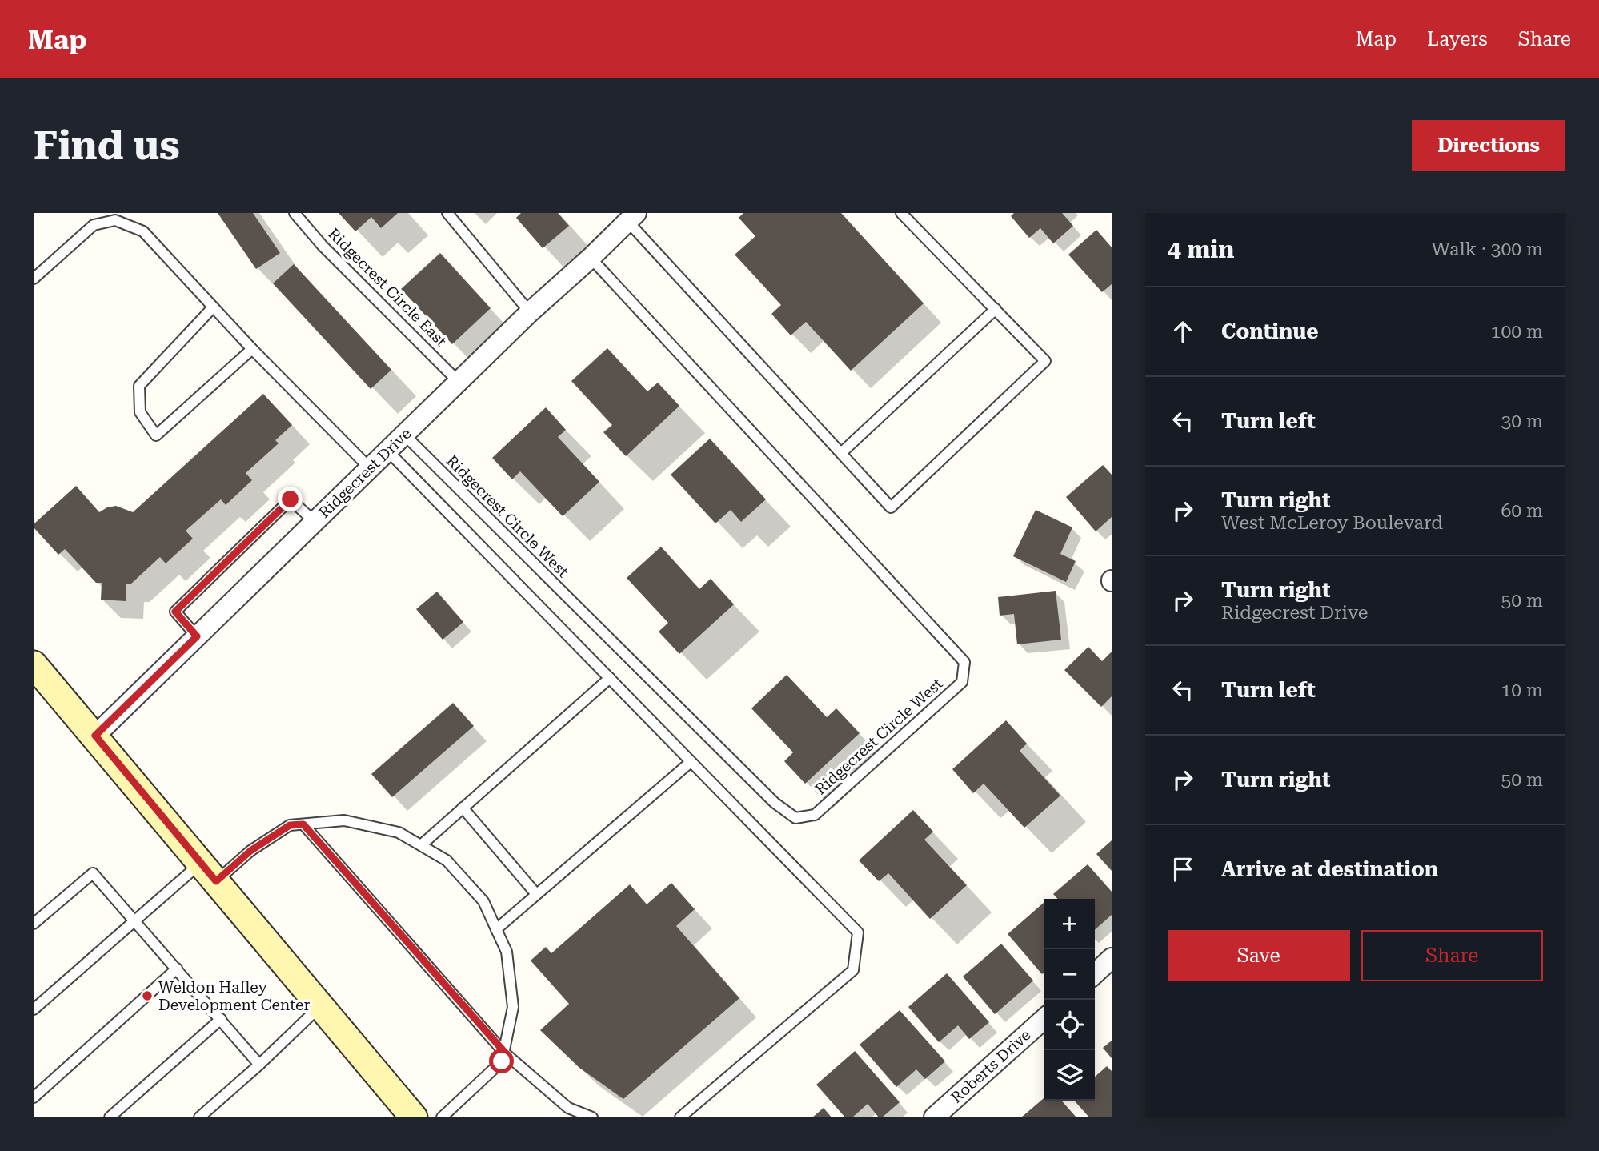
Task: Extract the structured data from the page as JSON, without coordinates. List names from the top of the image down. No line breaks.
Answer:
{"streets":{"street":["Ridgecrest Drive","Roberts Drive"],"lane":["Ridgecrest Circle East","Ridgecrest Circle West"]},"crossings":[["Ridgecrest Circle East","Ridgecrest Drive"],["Ridgecrest Drive","Ridgecrest Circle West"]],"places":["Weldon Hafley Development Center"],"page":{"header":"Map","nav":["Map","Layers","Share"],"buttons":["Directions",["Save","Share"]],"title":"Find us","heading":["4 min","Walk · 300 m"],"list":[["Continue","100 m"],["Turn left","30 m"],["Turn right","West McLeroy Boulevard","60 m"],["Turn right","Ridgecrest Drive","50 m"],["Turn left","10 m"],["Turn right","50 m"],"Arrive at destination"],"map_buttons":["+","−"]}}
